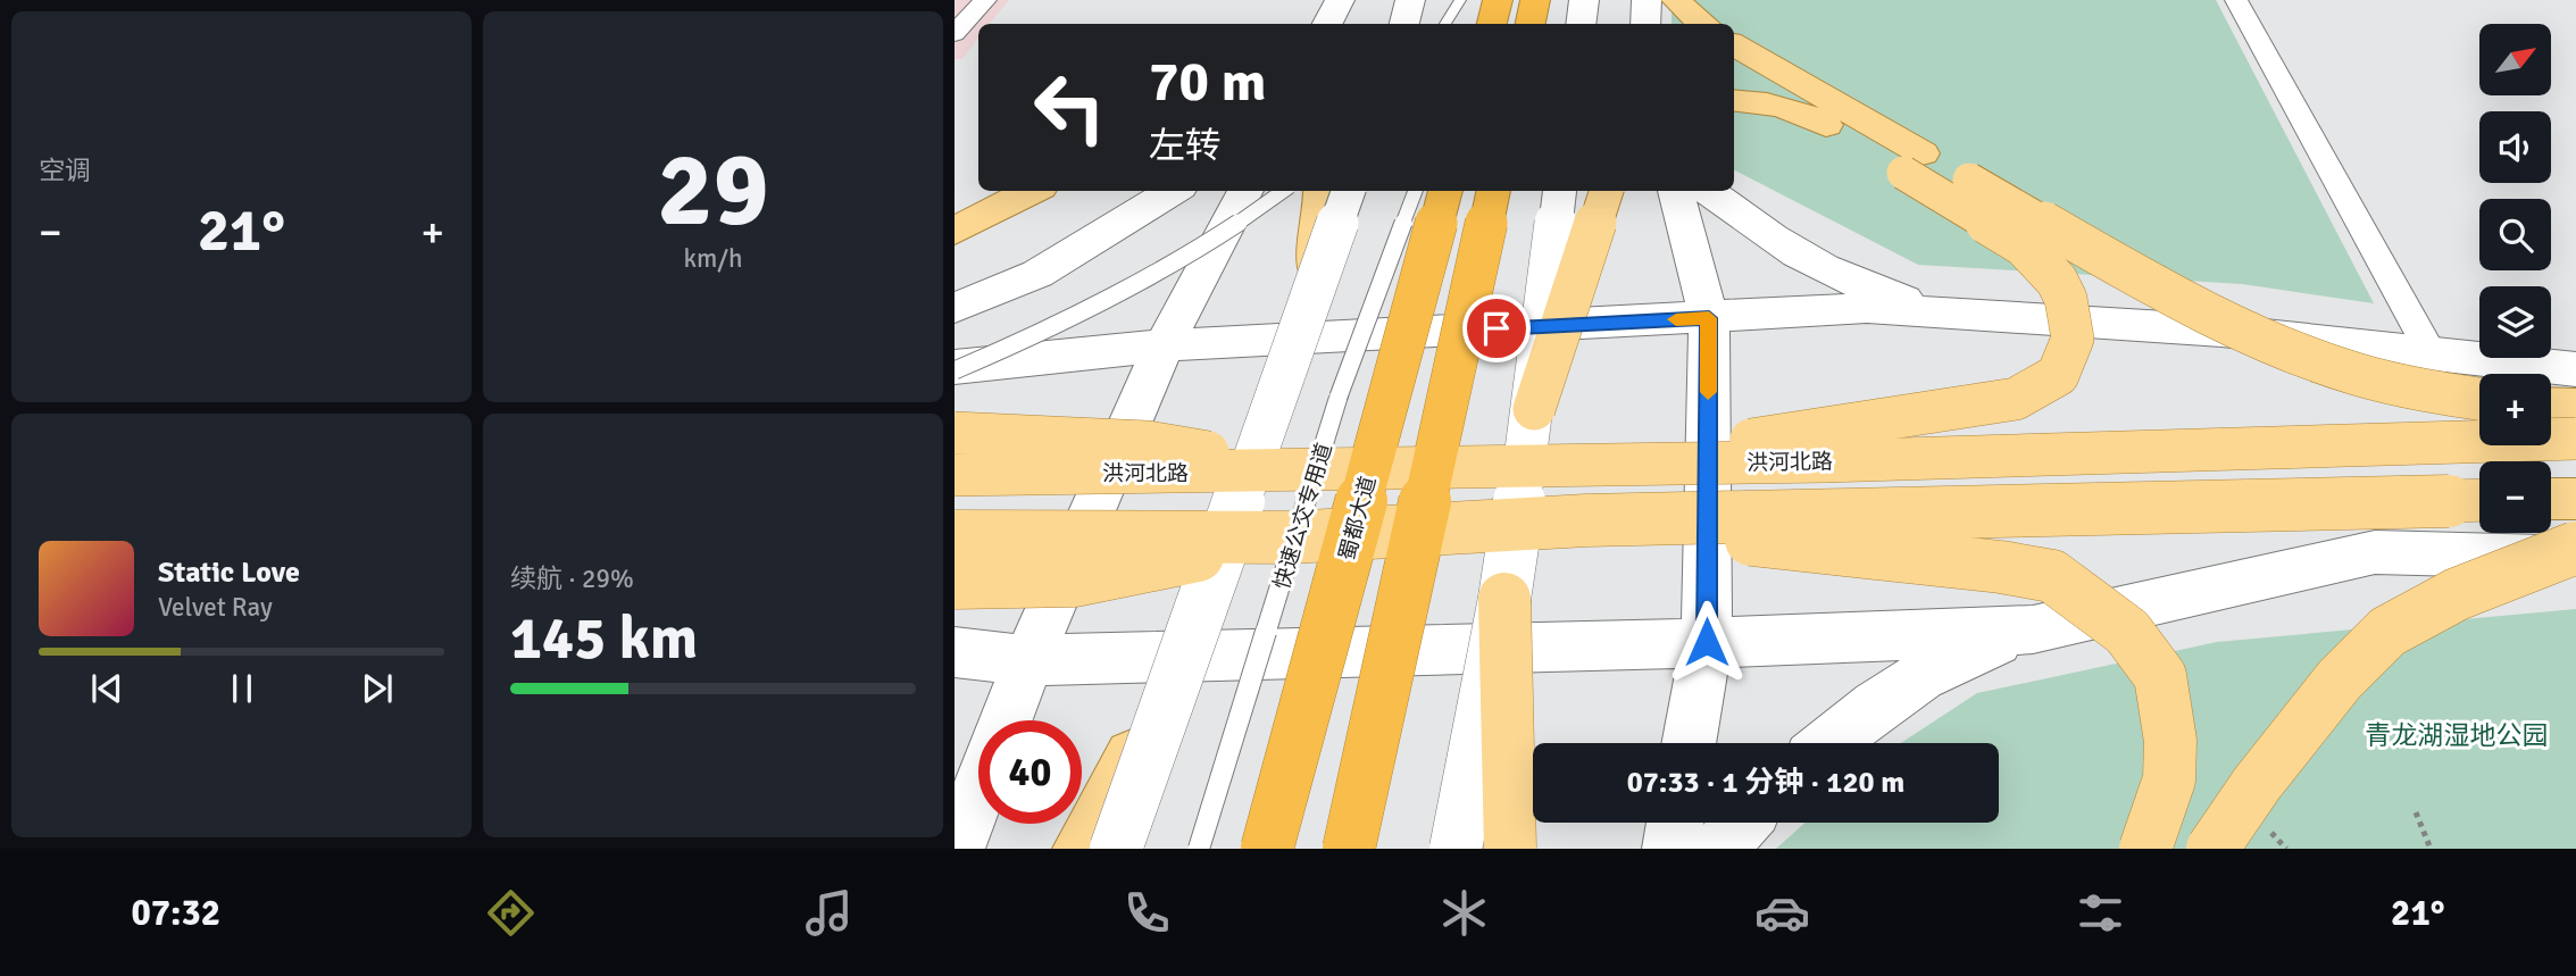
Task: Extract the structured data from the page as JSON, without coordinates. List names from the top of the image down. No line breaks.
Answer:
{"streets":{"highway":["蜀都大道"],"main road":["洪河北路"],"lane":["快速公交专用道"]},"parks":["青龙湖湿地公园"],"north":"top right","page":{"tile":["空调",["29","km/h"],["续航 · 29%","145 km"]],"map_buttons":["+","−"],"turn":["70 m","左转"],"heat":["−","21°","+"],"song":["Static Love","Velvet Ray"],"limit":"40","trip":"07:33 · 1 分钟 · 120 m","tabs":["07:32","21°"]}}
